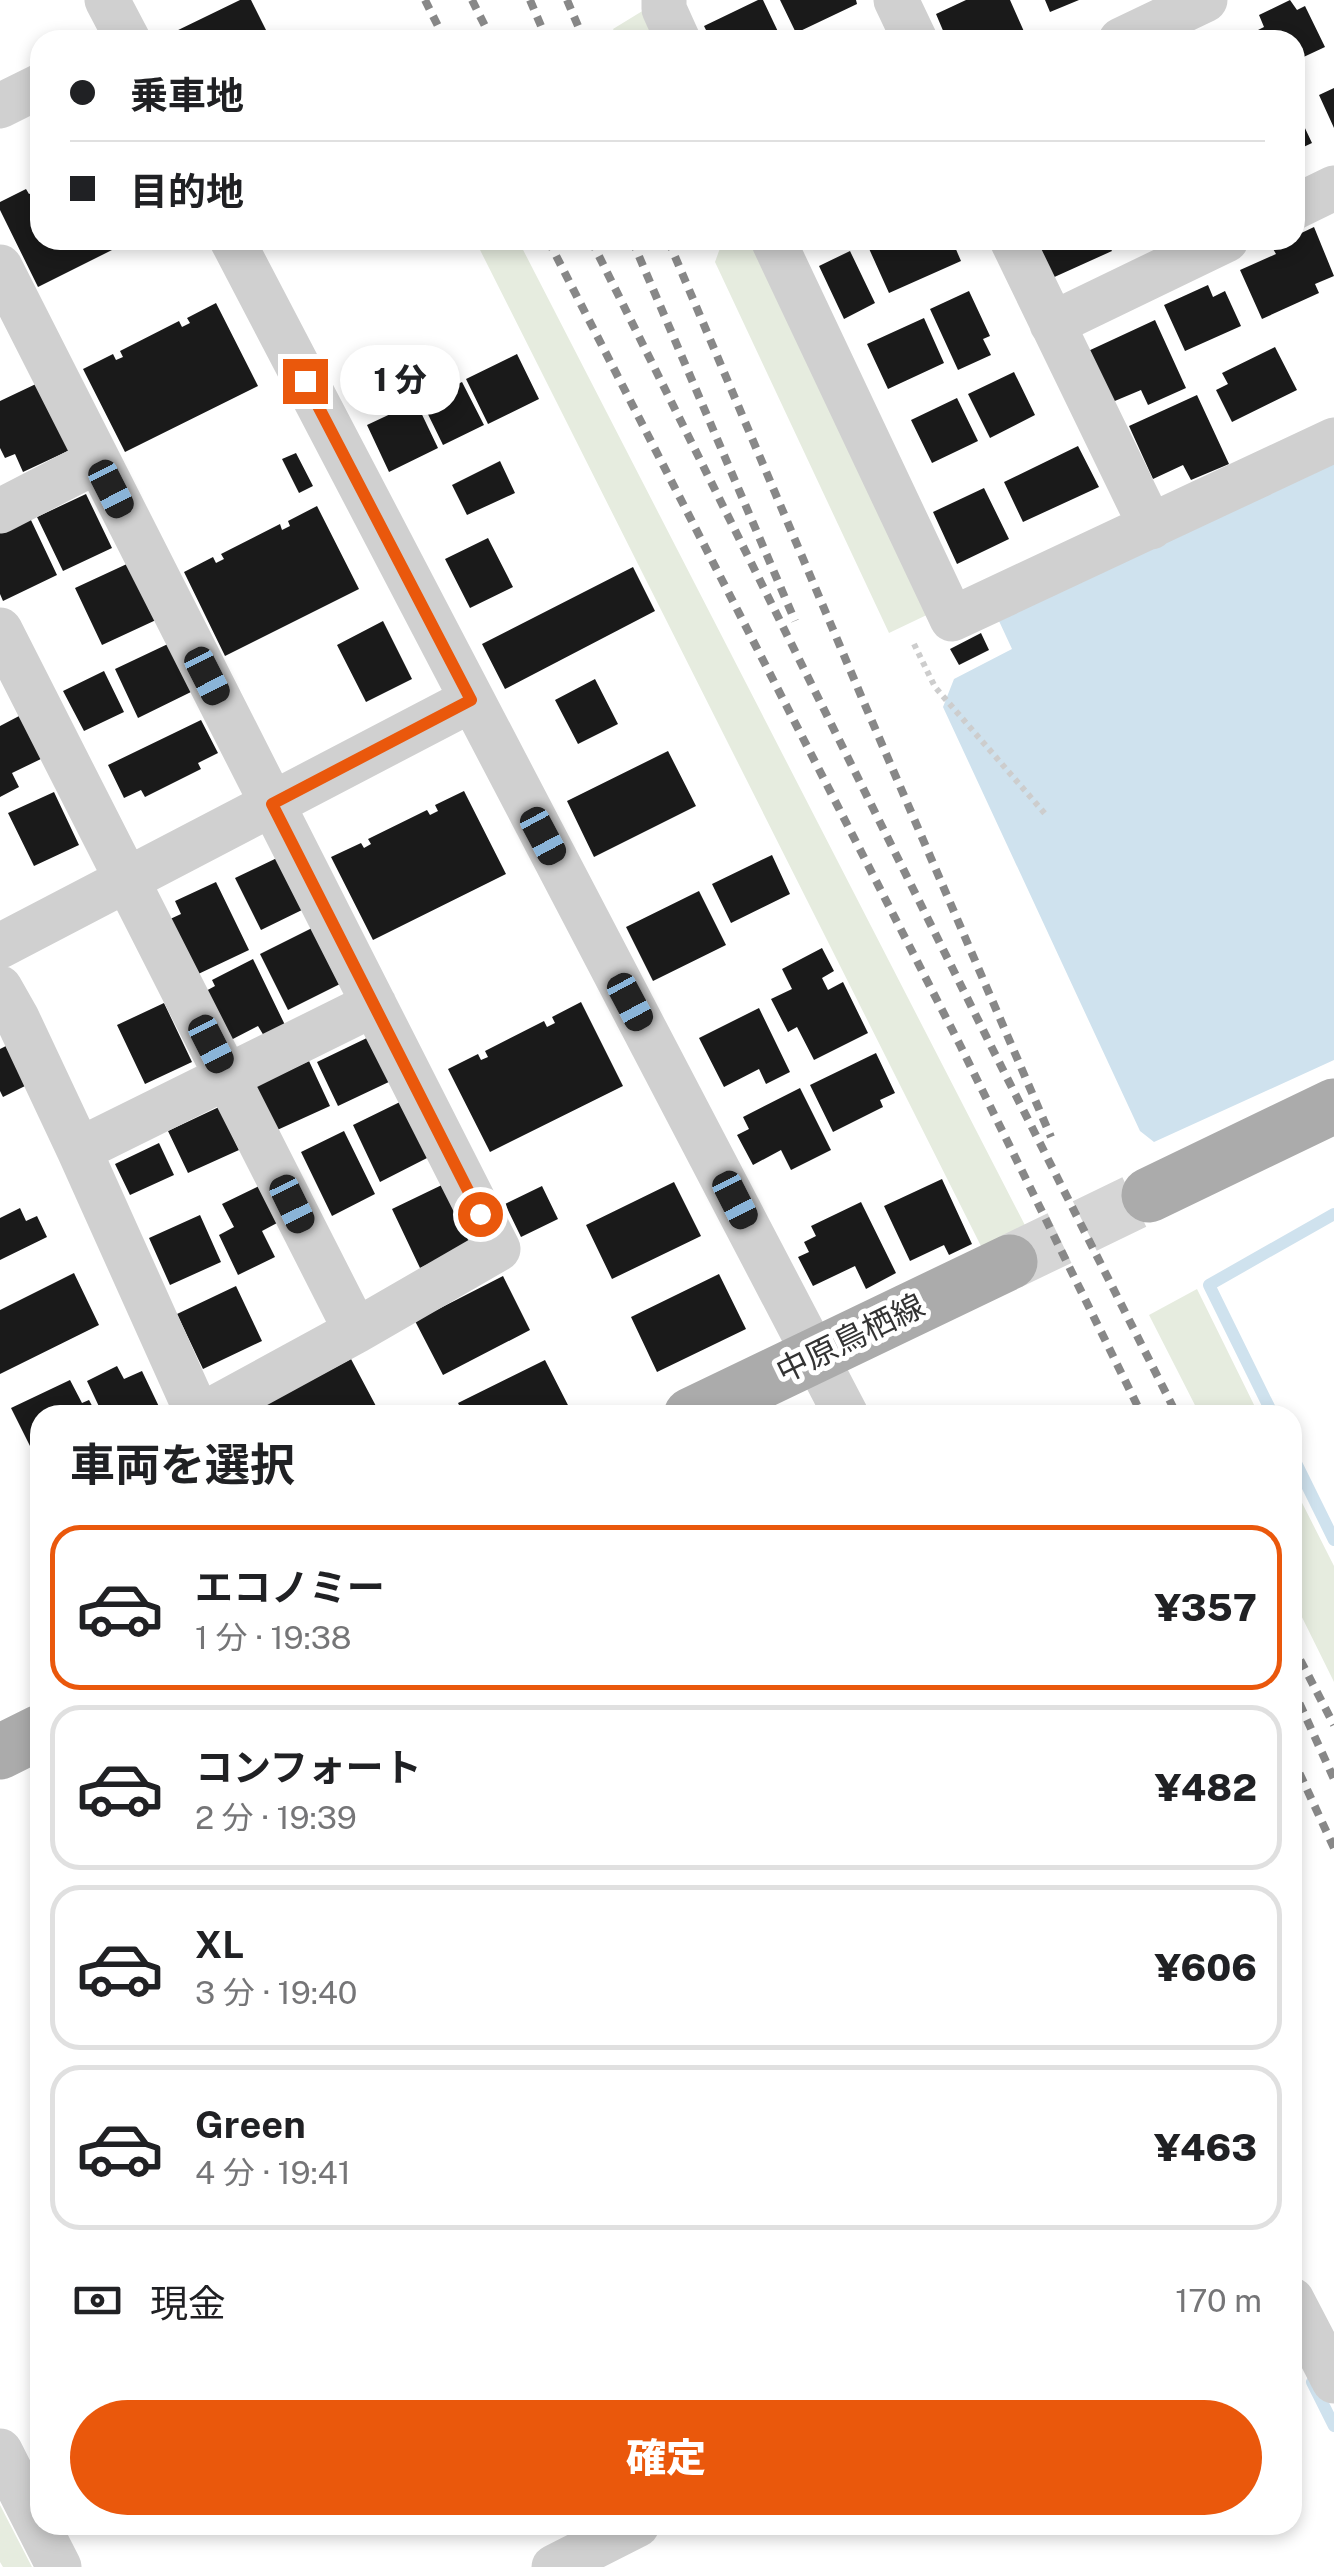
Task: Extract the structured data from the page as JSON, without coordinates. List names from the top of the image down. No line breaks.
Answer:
{"streets":{"main road":["中原鳥栖線"]},"page":{"banner":["乗車地","目的地"],"bubble":"1 分","heading":"車両を選択","list":[{"name":"エコノミー","note":"1 分 · 19:38","value":"¥357"},{"name":"コンフォート","note":"2 分 · 19:39","value":"¥482"},{"name":"XL","note":"3 分 · 19:40","value":"¥606"},{"name":"Green","note":"4 分 · 19:41","value":"¥463"}],"pay":["現金","170 m"],"buttons":"確定"}}
